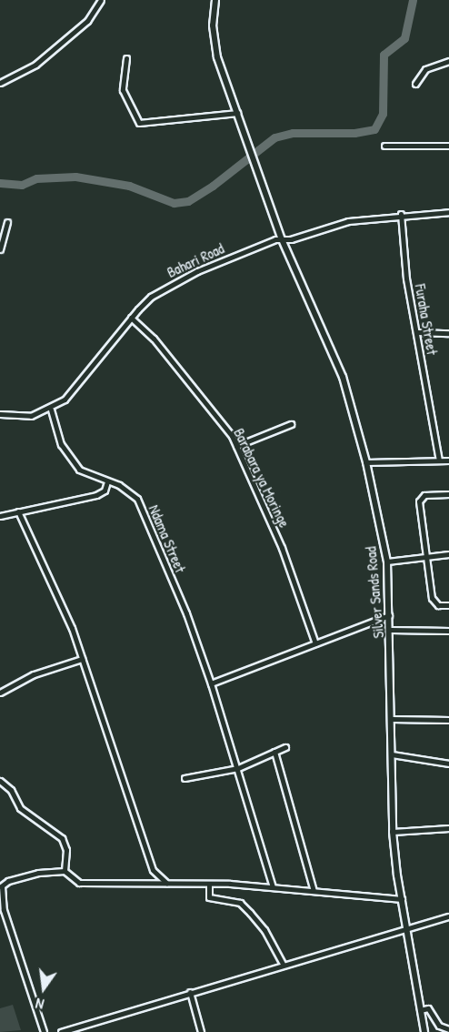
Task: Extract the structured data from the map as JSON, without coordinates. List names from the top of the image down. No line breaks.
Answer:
{"streets":{"street":["Bahari Road","Furaha Street","Barabara ya Moringe","Ndama Street","Silver Sands Road"]},"crossings":[["Bahari Road","Furaha Street"],["Bahari Road","Barabara ya Moringe"],["Bahari Road","Ndama Street"],["Bahari Road","Silver Sands Road"]],"north":"bottom"}
